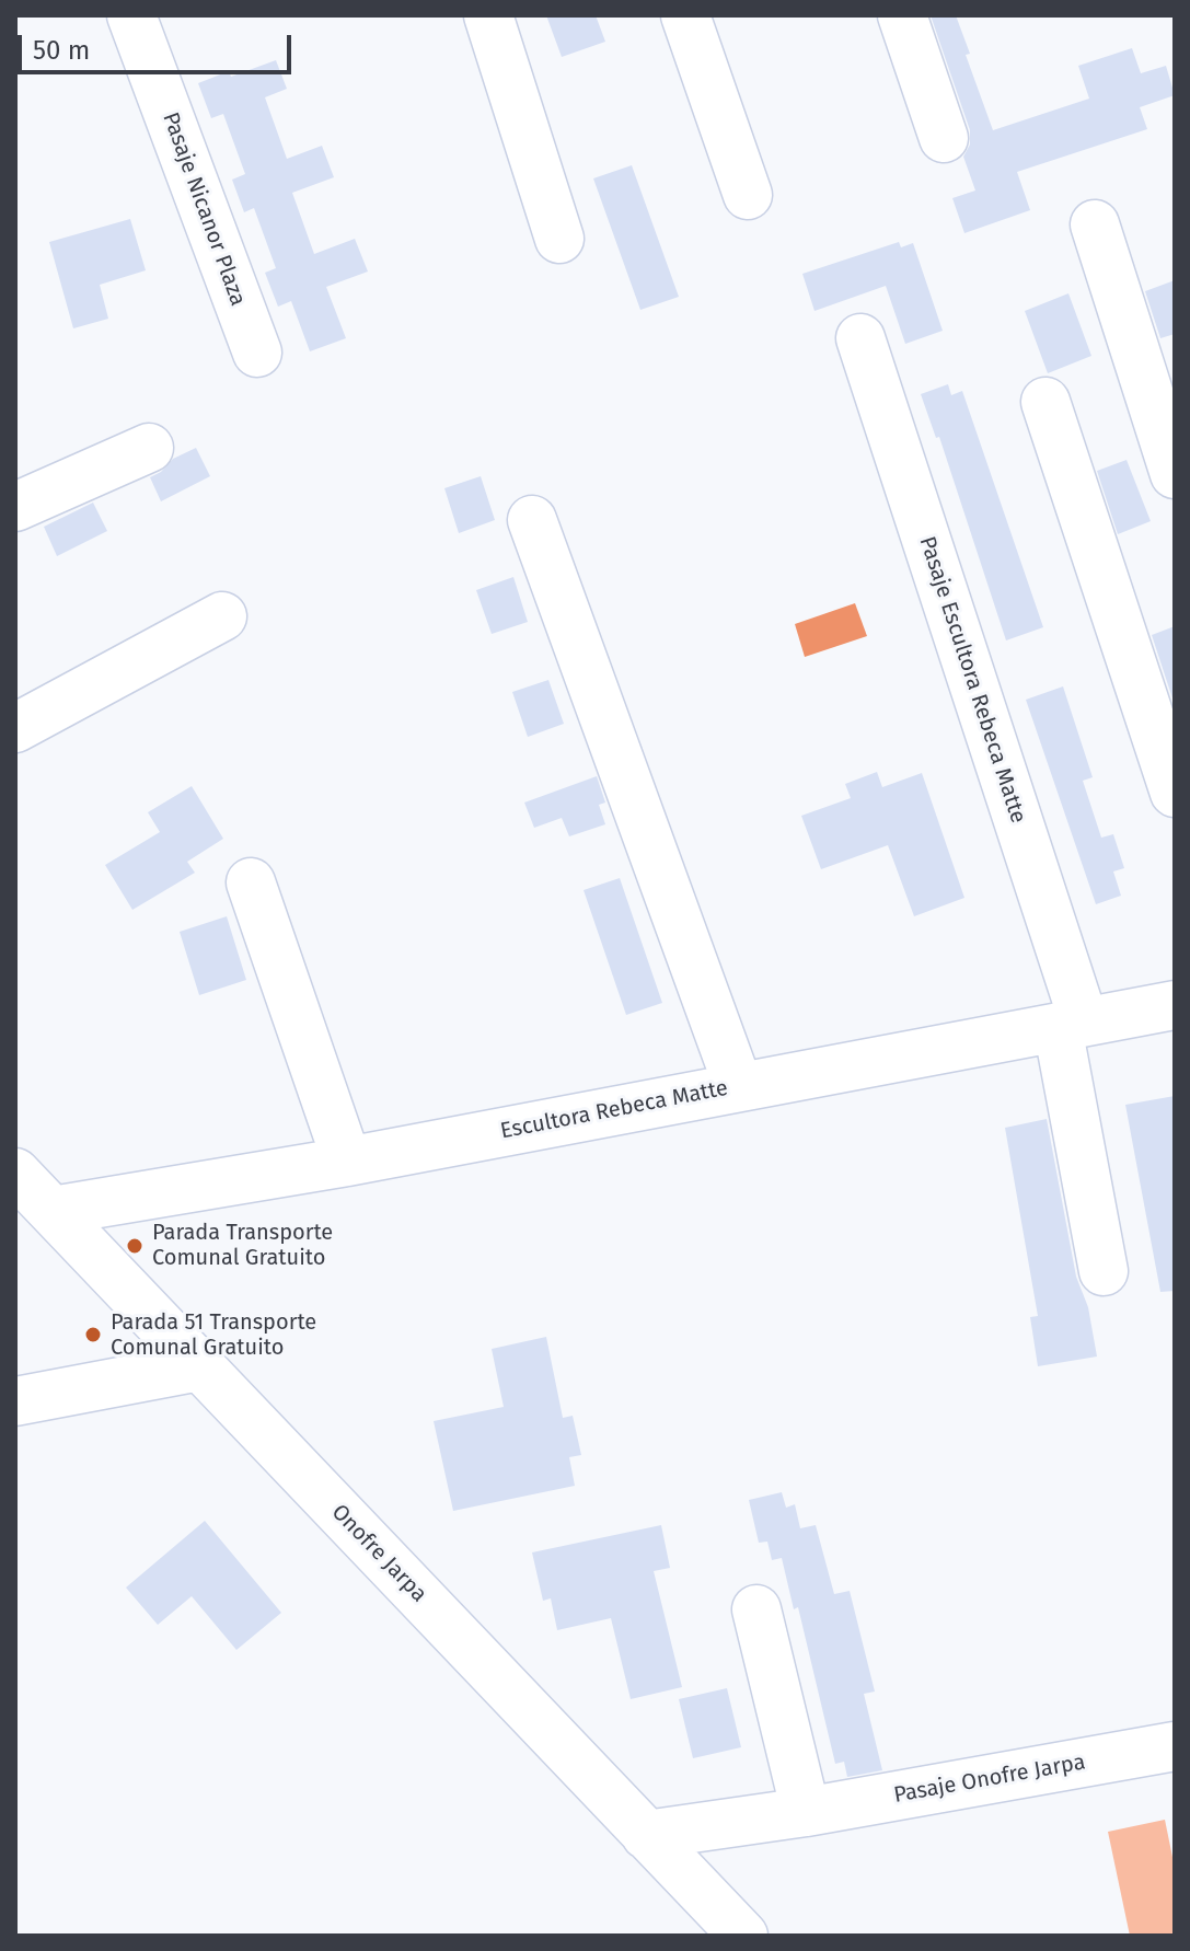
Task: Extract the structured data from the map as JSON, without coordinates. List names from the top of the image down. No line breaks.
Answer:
{"streets":{"street":["Pasaje Nicanor Plaza","Pasaje Escultora Rebeca Matte","Escultora Rebeca Matte","Onofre Jarpa","Pasaje Onofre Jarpa"]},"crossings":[["Pasaje Escultora Rebeca Matte","Escultora Rebeca Matte"],["Escultora Rebeca Matte","Onofre Jarpa"],["Onofre Jarpa","Pasaje Onofre Jarpa"]],"places":["Parada Transporte Comunal Gratuito","Parada 51 Transporte Comunal Gratuito"],"scale_bar":"50 m"}
